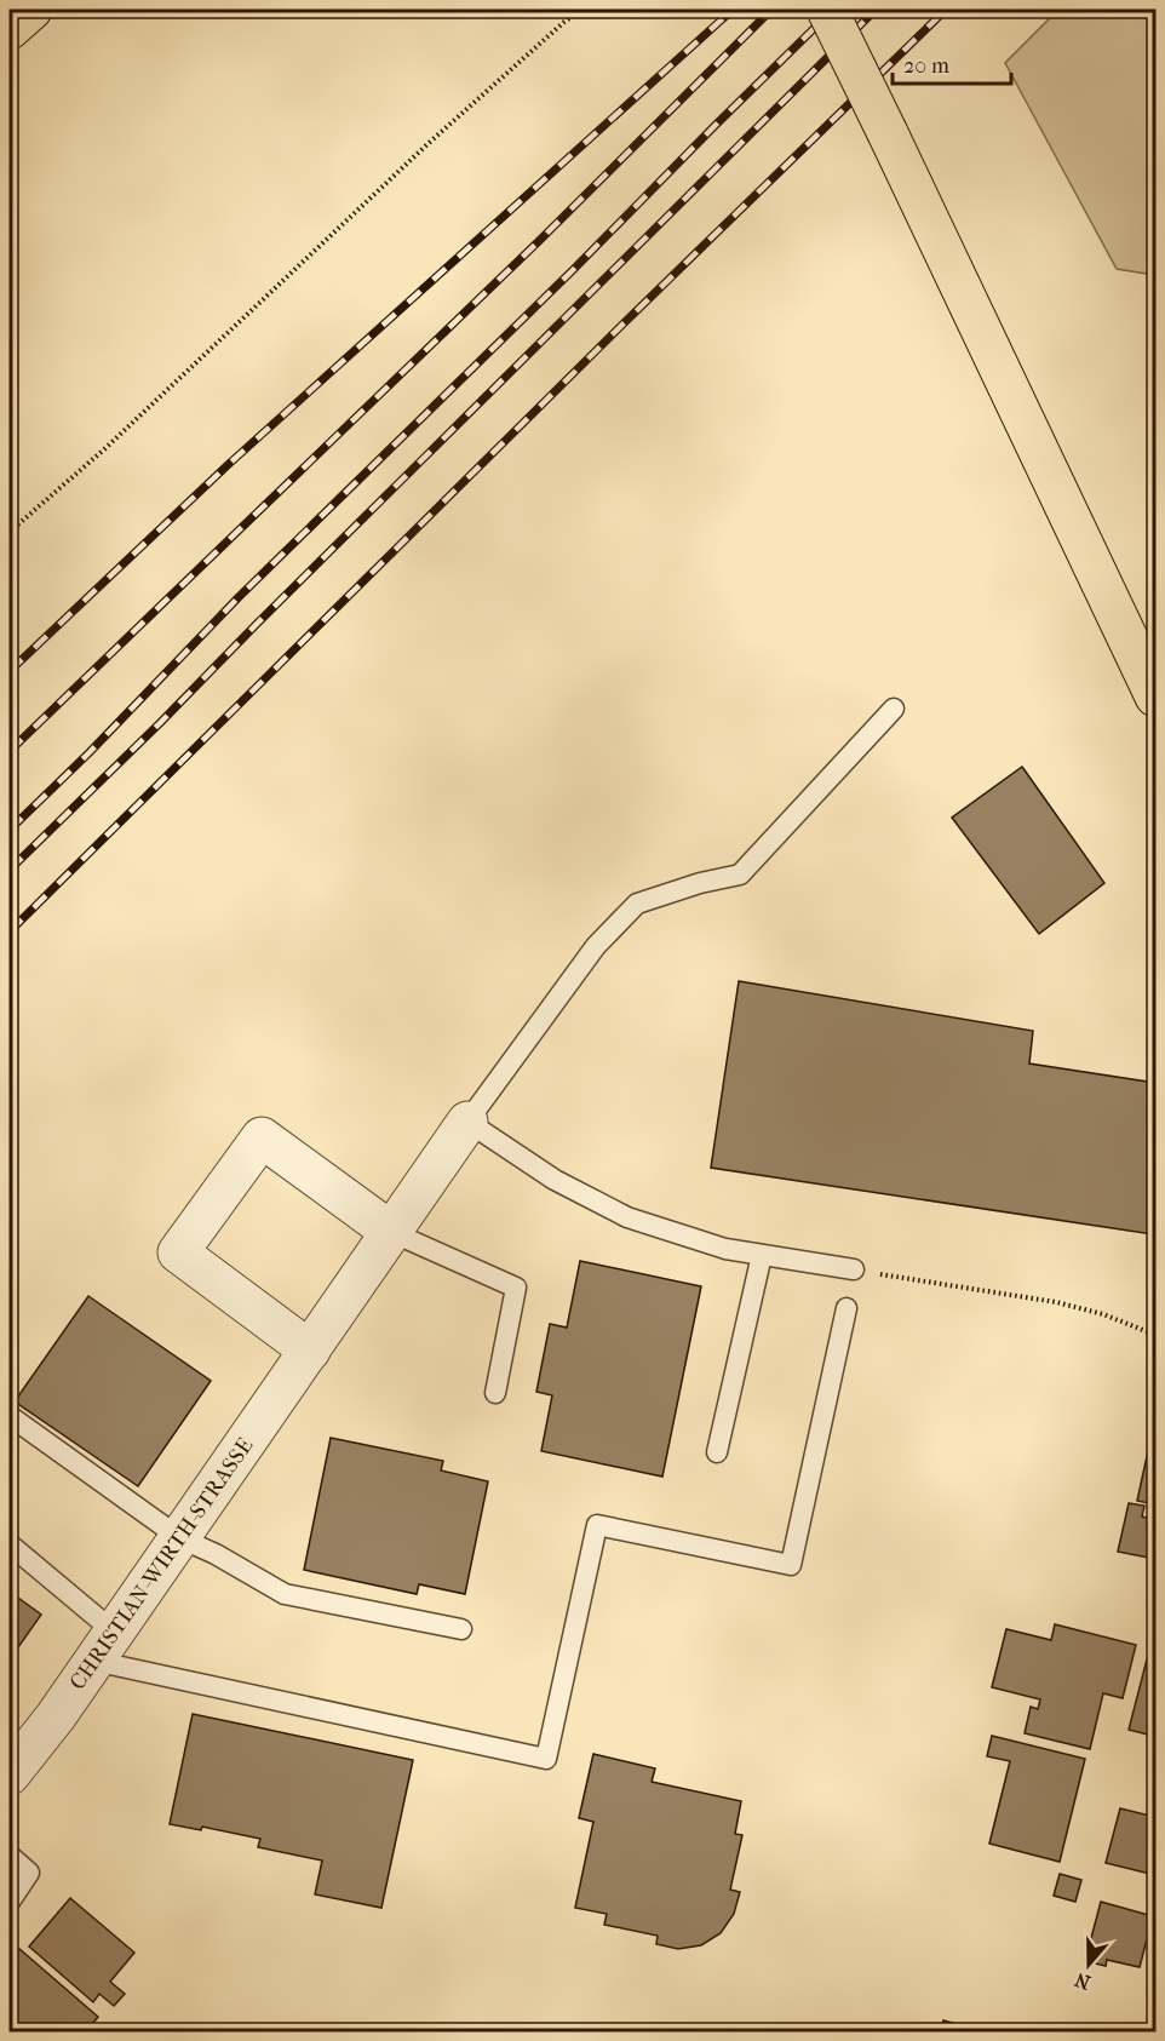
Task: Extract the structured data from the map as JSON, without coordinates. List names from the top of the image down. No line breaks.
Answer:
{"streets":{"street":["CHRISTIAN-WIRTH-STRASSE"]},"scale_bar":"20 m","north":"bottom"}
